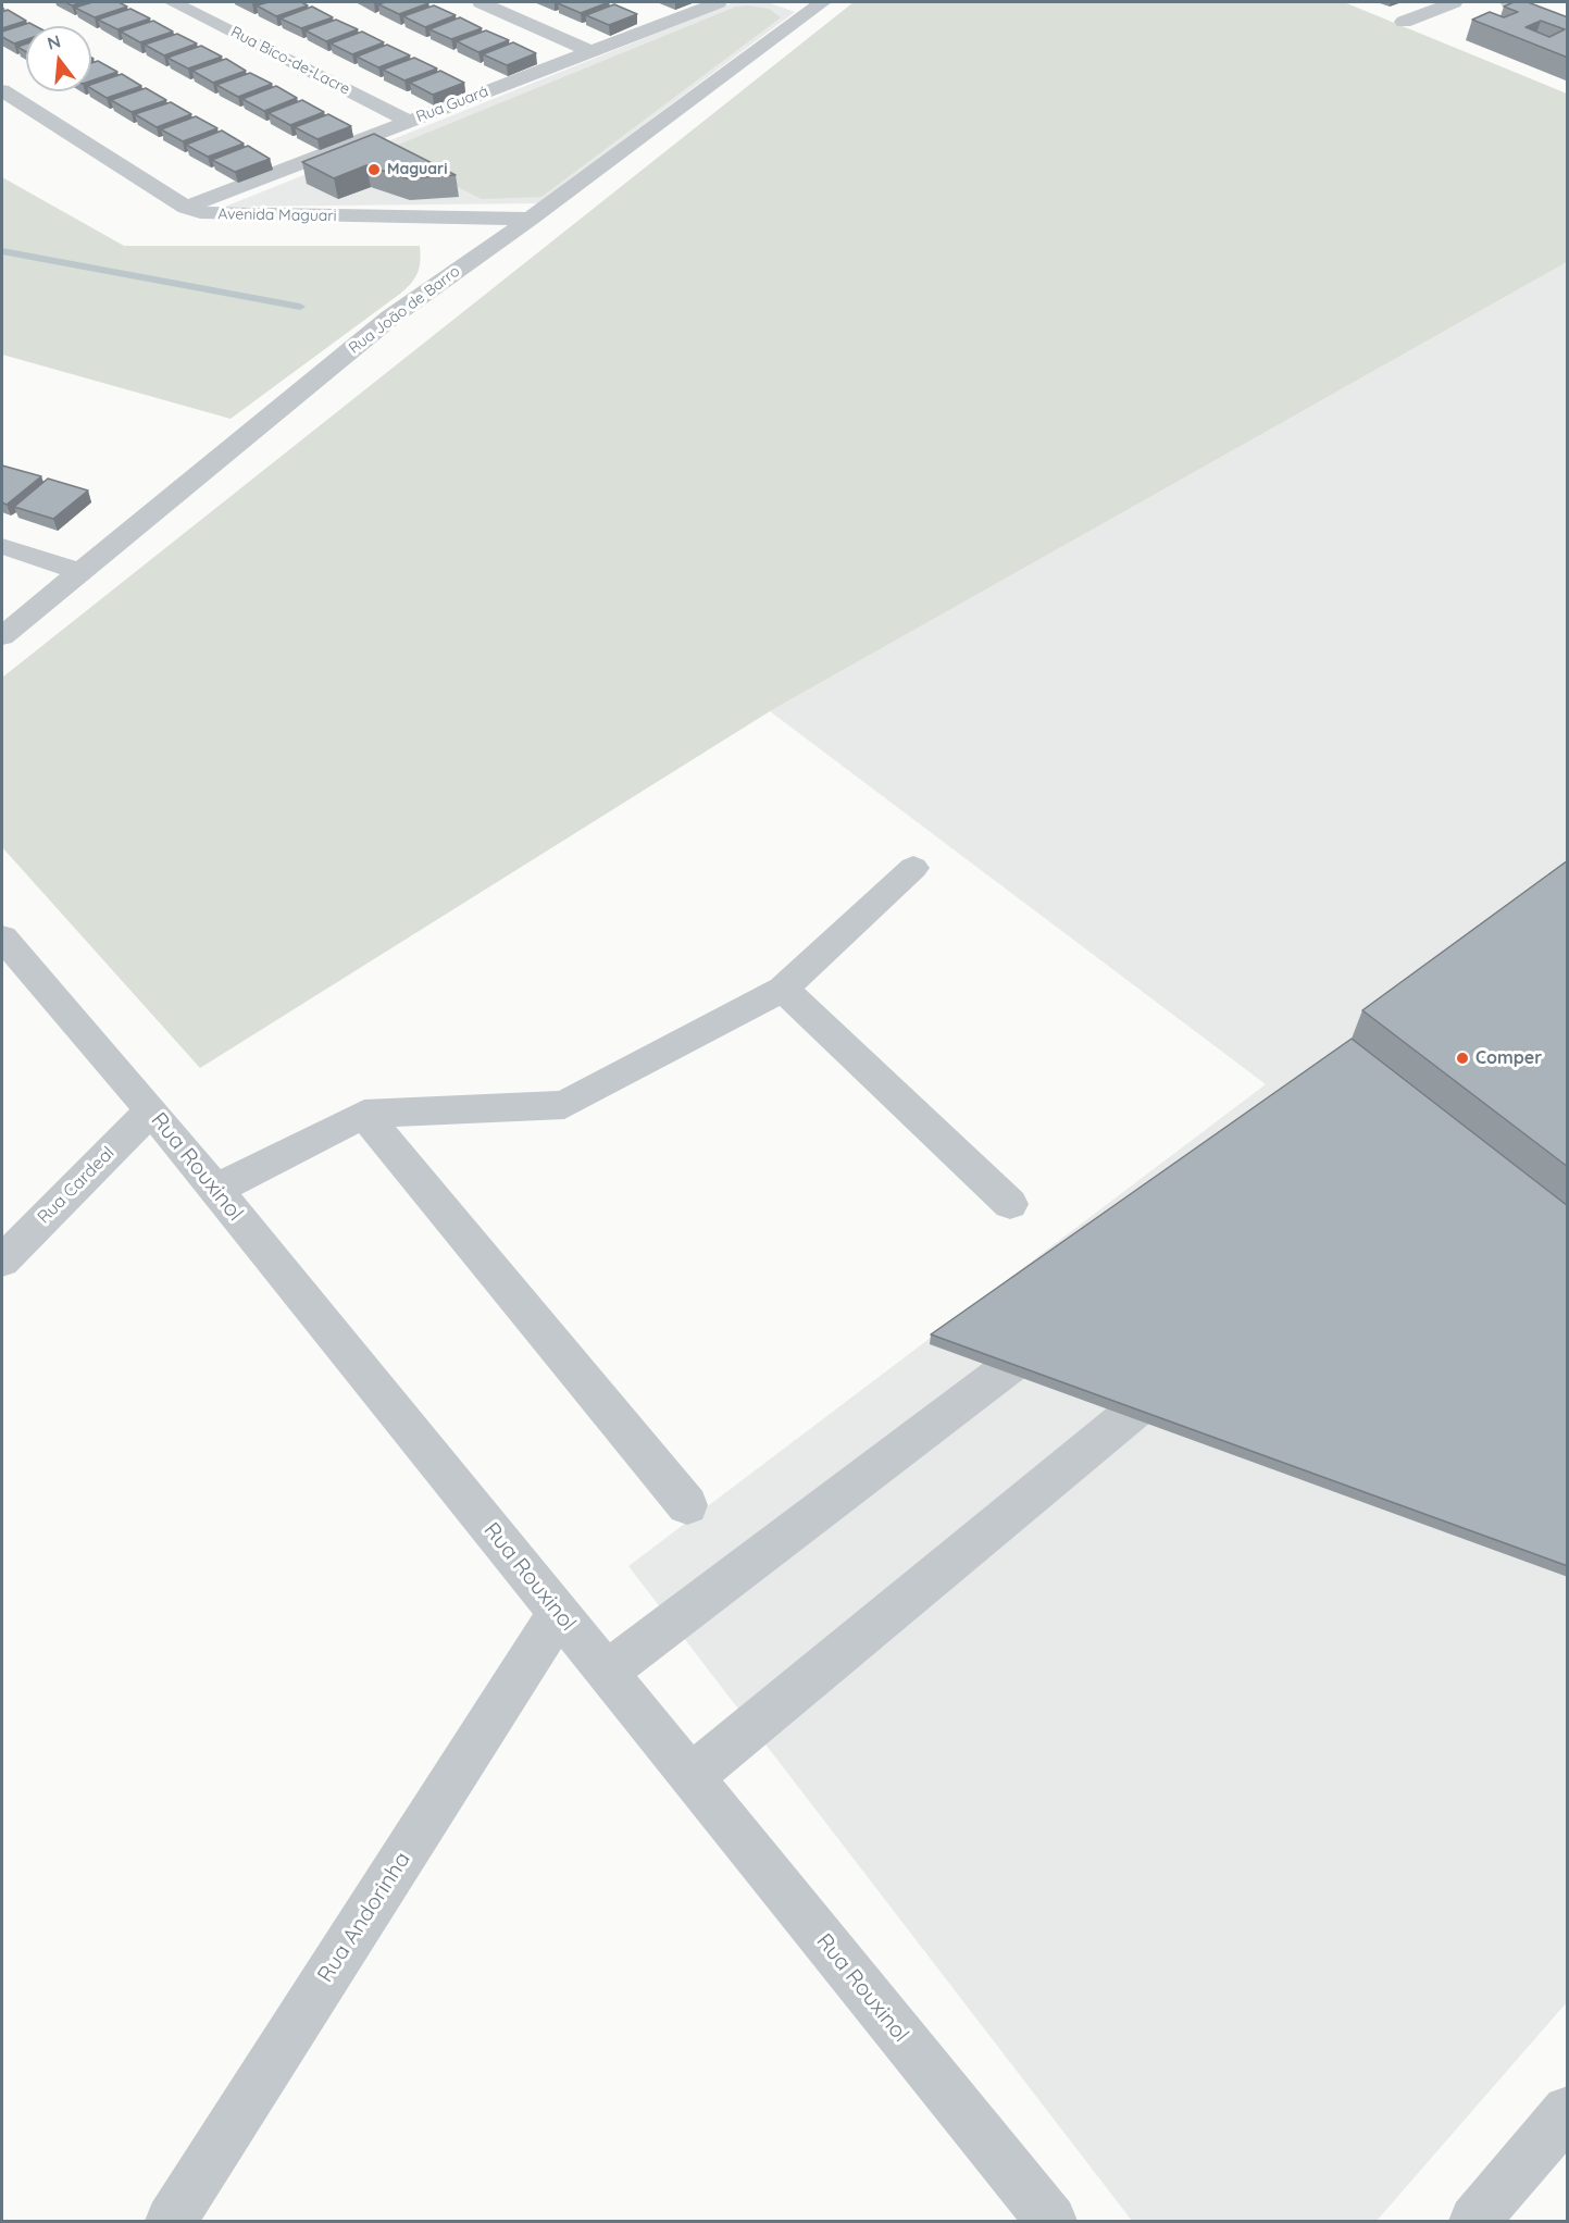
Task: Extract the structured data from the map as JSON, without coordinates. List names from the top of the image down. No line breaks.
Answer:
{"streets":{"street":["Rua Bico-de-Lacre","Rua Guará","Avenida Maguari","Rua João de Barro","Rua Rouxinol","Rua Cardeal","Rua Andorinha"]},"crossings":[["Rua Bico-de-Lacre","Rua Guará"],["Rua Guará","Avenida Maguari"],["Avenida Maguari","Rua João de Barro"],["Rua Rouxinol","Rua Cardeal"],["Rua Rouxinol","Rua Andorinha"]],"places":["Maguari","Comper"],"north":"top"}
